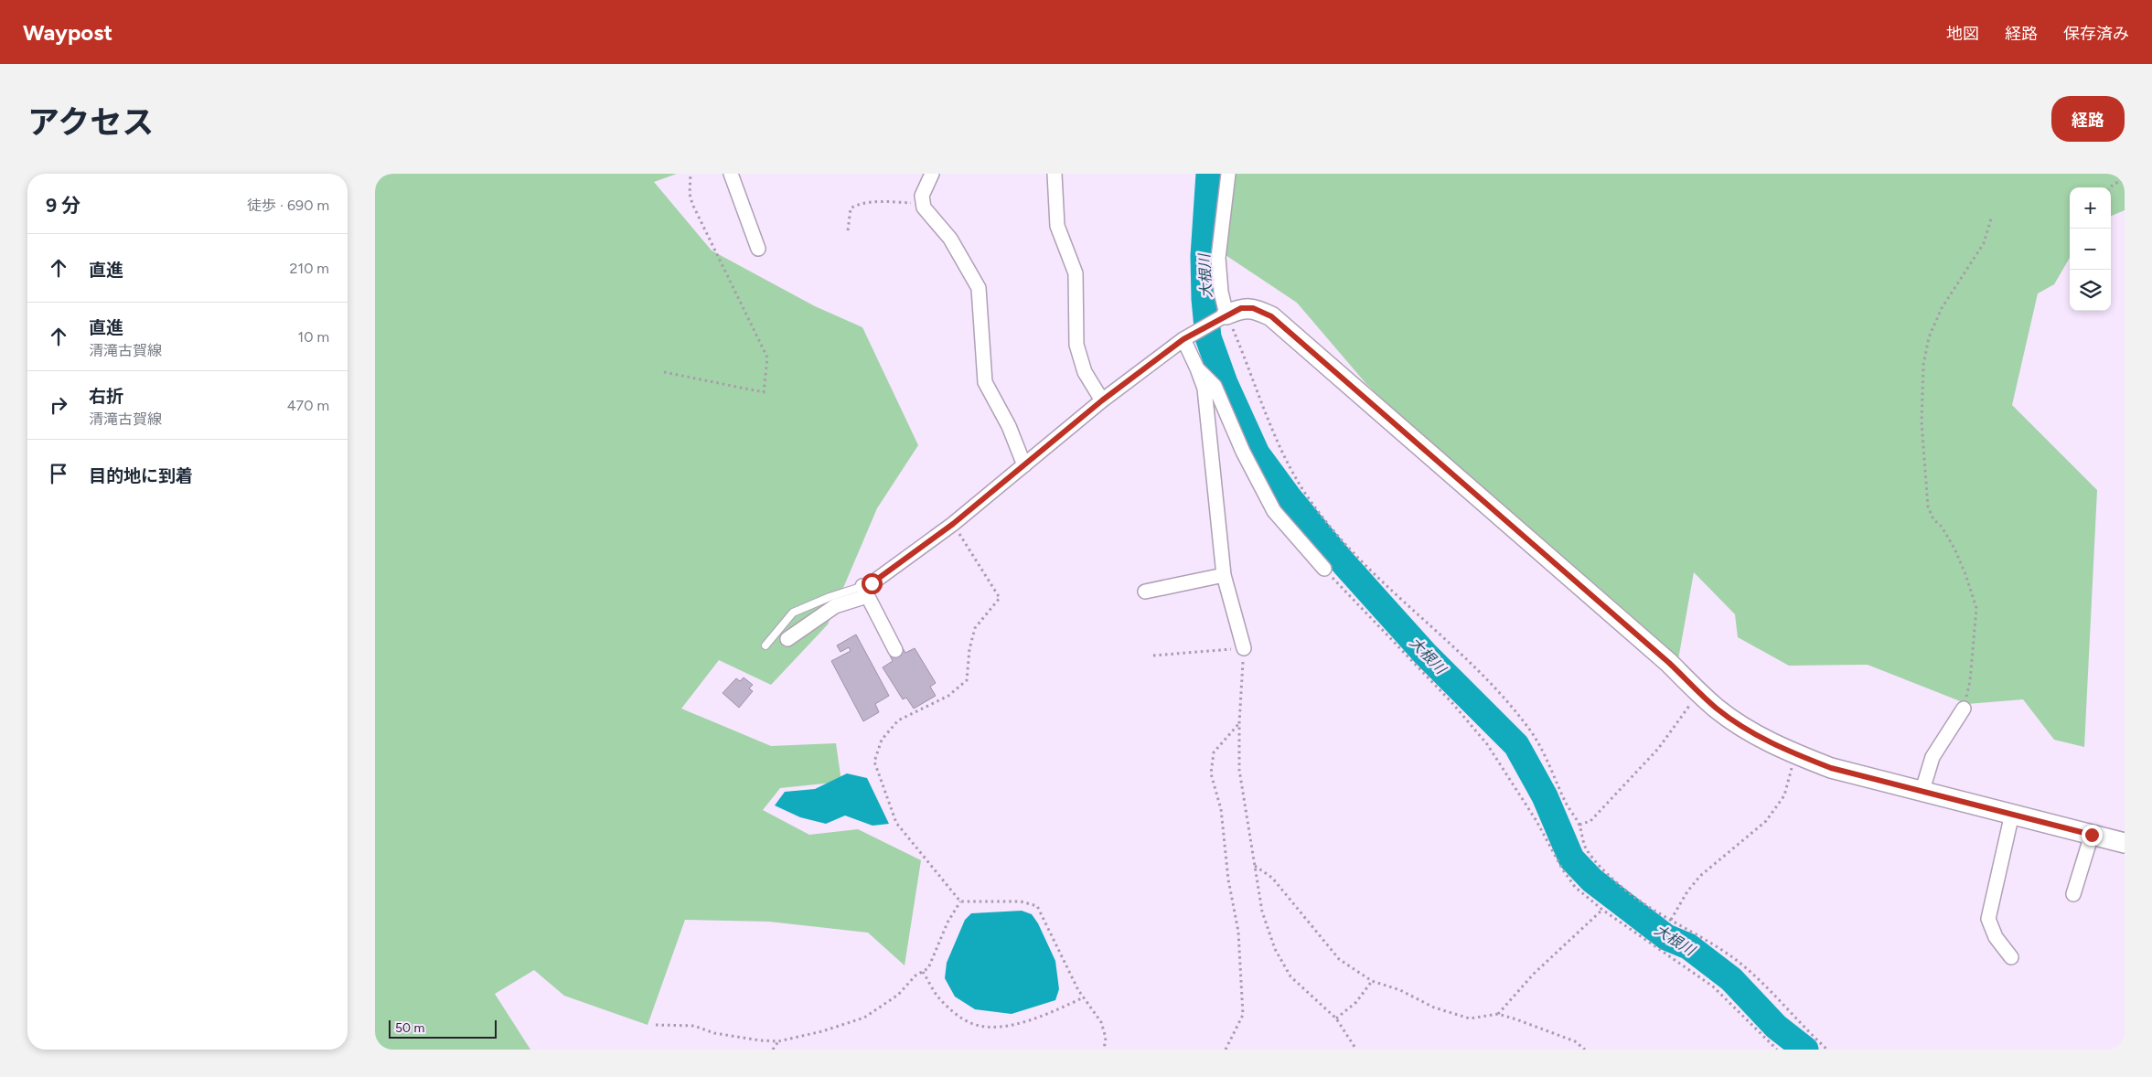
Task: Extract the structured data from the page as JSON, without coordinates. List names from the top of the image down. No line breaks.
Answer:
{"water":["大根川"],"scale_bar":"50 m","page":{"header":"Waypost","nav":["地図","経路","保存済み"],"title":"アクセス","buttons":"経路","heading":["9 分","徒歩 · 690 m"],"map_buttons":["+","−"],"list":[["直進","210 m"],["直進","清滝古賀線","10 m"],["右折","清滝古賀線","470 m"],"目的地に到着"],"scale":"50 m"}}
